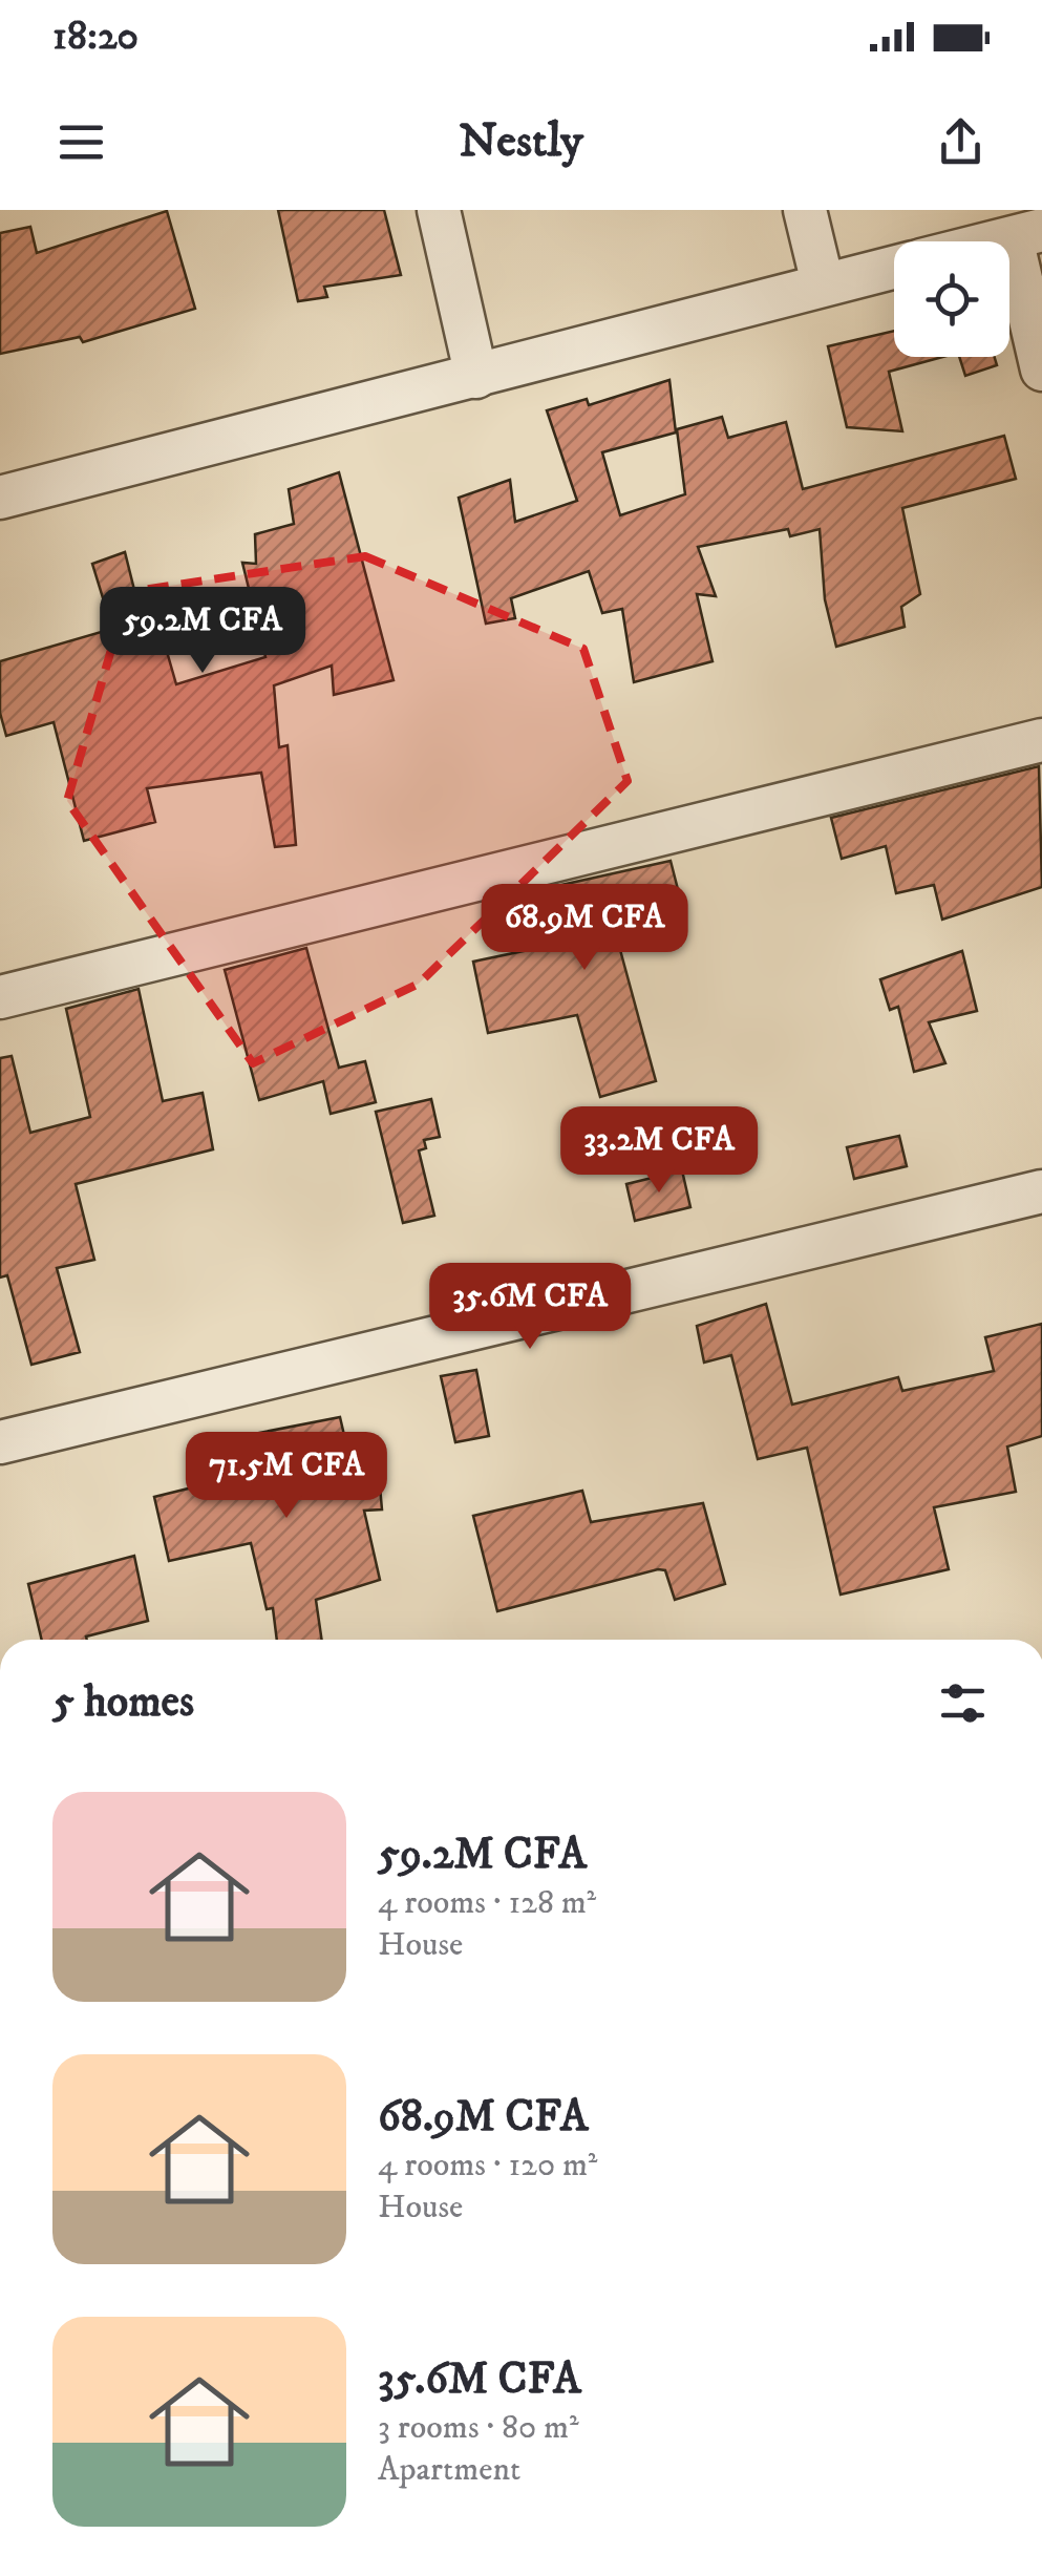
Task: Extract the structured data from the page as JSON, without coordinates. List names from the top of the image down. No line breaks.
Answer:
{"page":{"status":"18:20","header":"Nestly","price":["59.2M CFA","68.9M CFA","33.2M CFA","35.6M CFA","71.5M CFA"],"heading":"5 homes","list":[{"name":"59.2M CFA","note":"4 rooms · 128 m² · House"},{"name":"68.9M CFA","note":"4 rooms · 120 m² · House"},{"name":"35.6M CFA","note":"3 rooms · 80 m² · Apartment"}]}}
